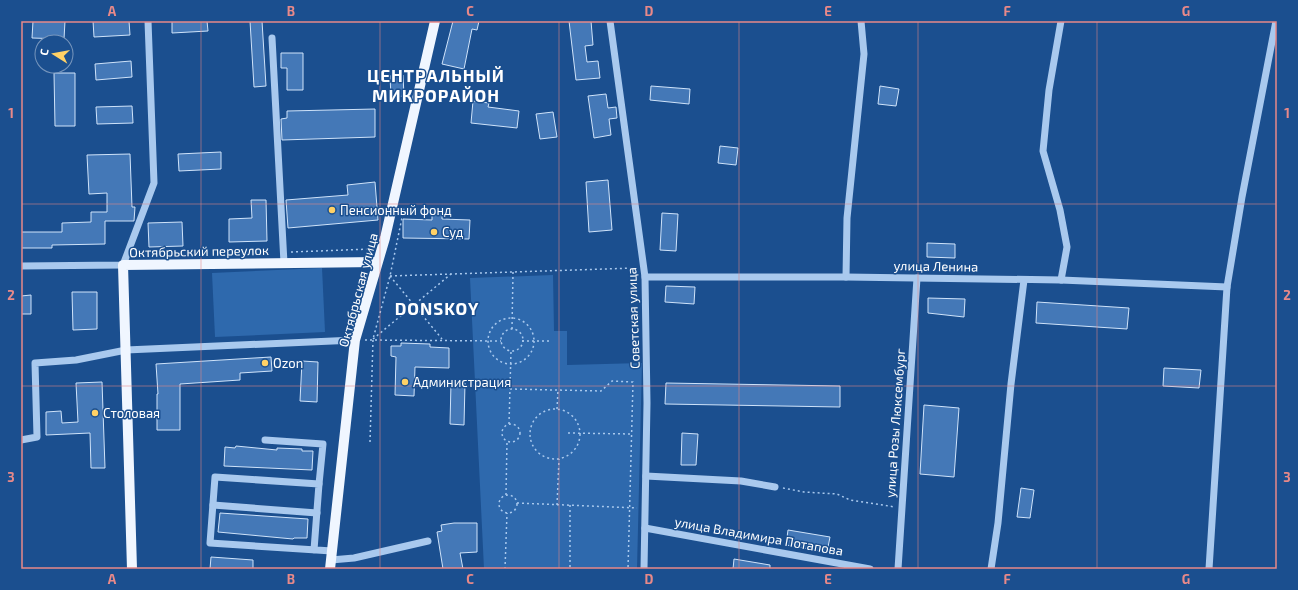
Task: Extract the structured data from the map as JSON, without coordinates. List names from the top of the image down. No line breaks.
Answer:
{"streets":{"main road":["Октябрьский переулок","Октябрьская улица"],"street":["улица Ленина","Советская улица","улица Розы Люксембург","улица Владимира Потапова"]},"crossings":[["Октябрьский переулок","Октябрьская улица"],["улица Ленина","Советская улица"],["улица Ленина","улица Розы Люксембург"],["Советская улица","улица Владимира Потапова"]],"districts":["ЦЕНТРАЛЬНЫЙ МИКРОРАЙОН","DONSKOY"],"places":["Пенсионный фонд","Суд","Ozon","Администрация","Столовая"],"north":"left","grid":{"columns":["A","B","C","D","E","F","G"],"rows":["1","2","3"]}}
